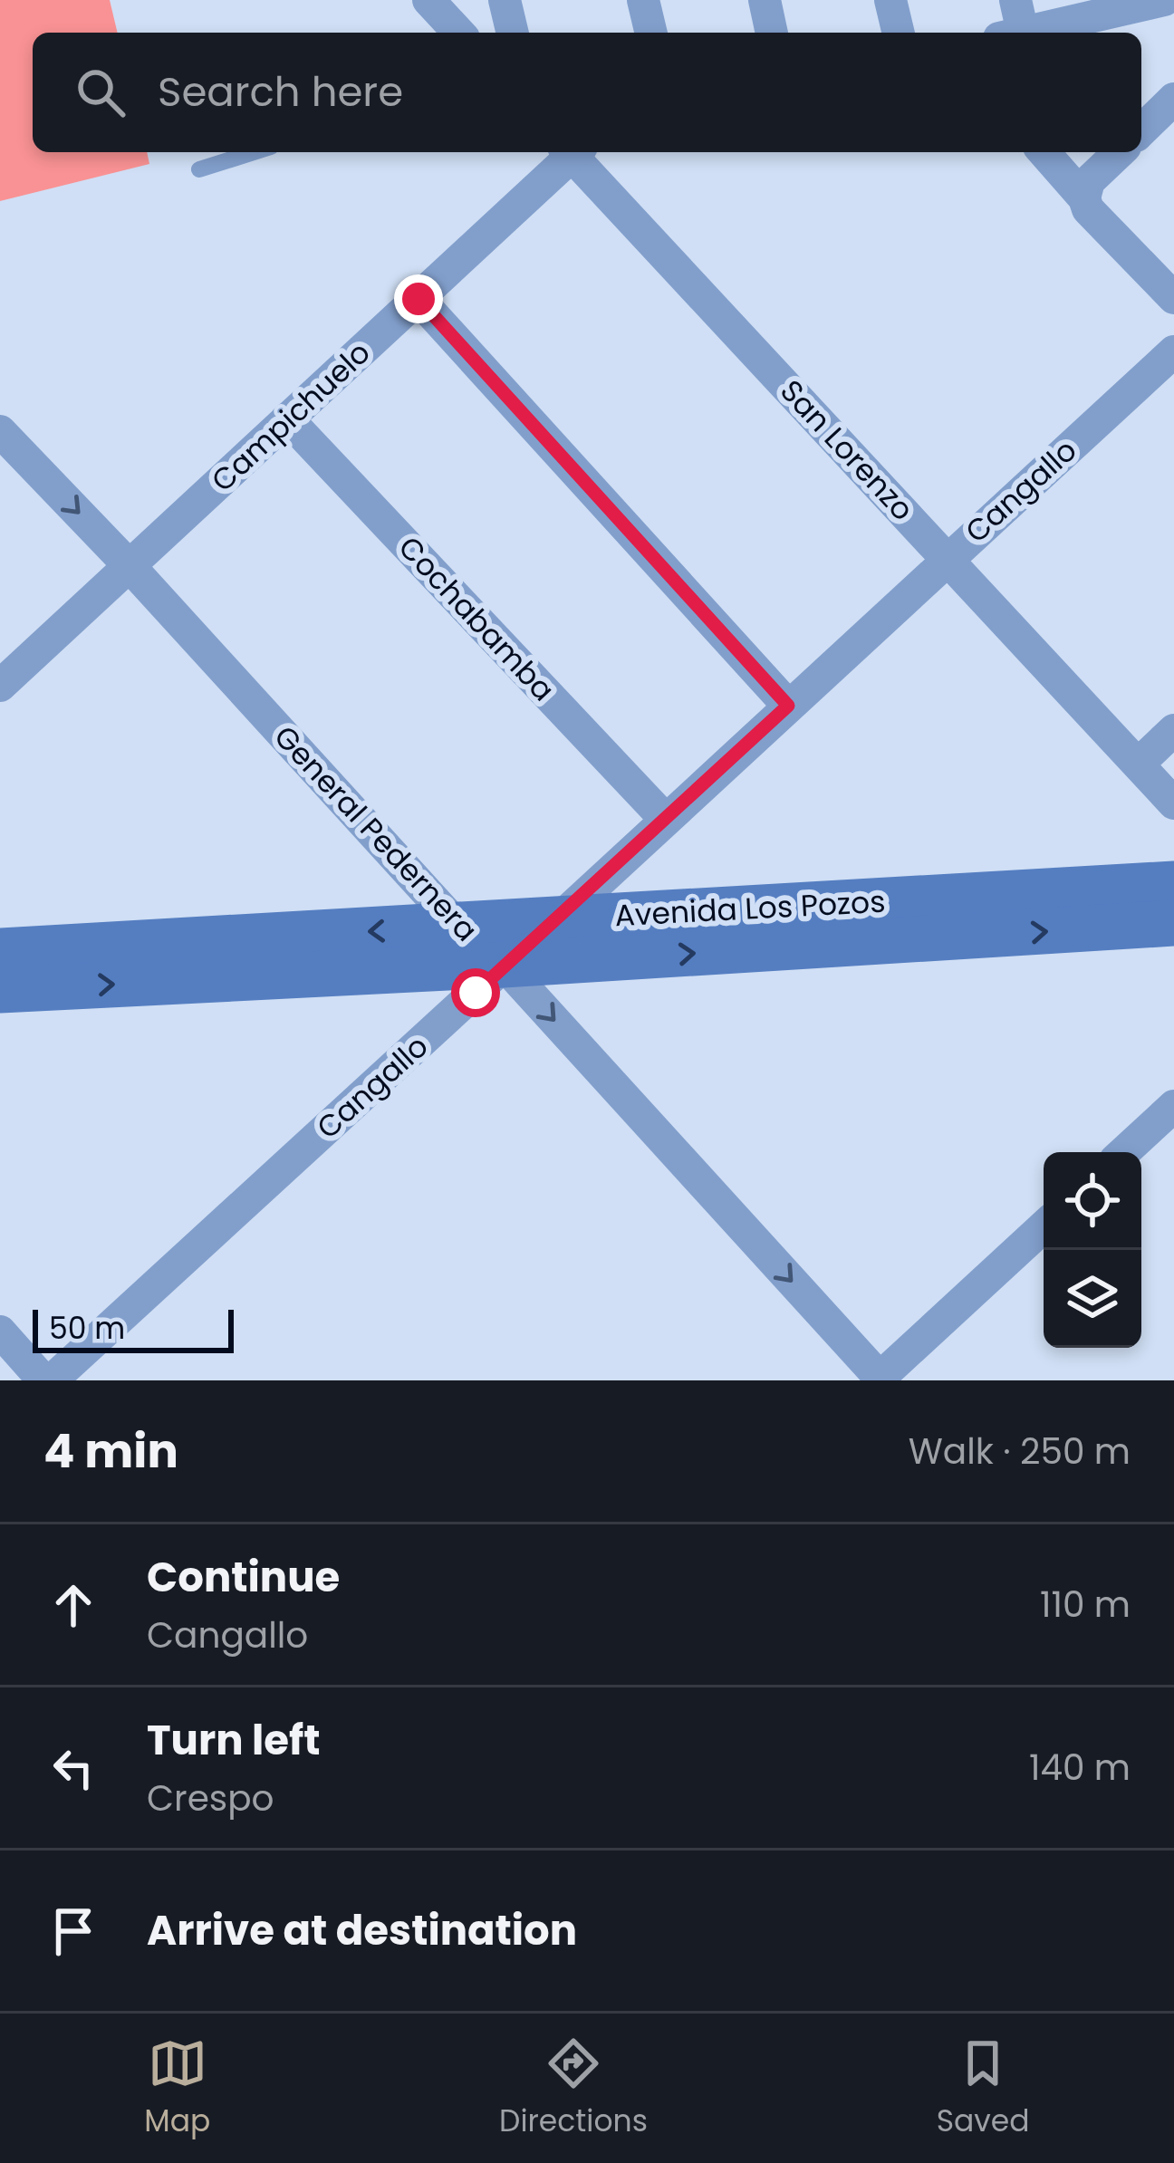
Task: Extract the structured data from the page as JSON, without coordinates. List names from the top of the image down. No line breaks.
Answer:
{"streets":{"street":["Campichuelo","San Lorenzo","Cangallo","Cochabamba","General Pedernera","Avenida Los Pozos"]},"crossings":[["Campichuelo","Cochabamba"],["Campichuelo","General Pedernera"],["San Lorenzo","Cangallo"],["Cangallo","Cochabamba"],["Cangallo","General Pedernera"],["Cangallo","Avenida Los Pozos"],["General Pedernera","Avenida Los Pozos"]],"one_way":["General Pedernera"],"scale_bar":"50 m","page":{"search":"Search here","scale":"50 m","heading":["4 min","Walk · 250 m"],"list":[["Continue","Cangallo","110 m"],["Turn left","Crespo","140 m"],"Arrive at destination"],"nav":["Map","Directions","Saved"]}}
